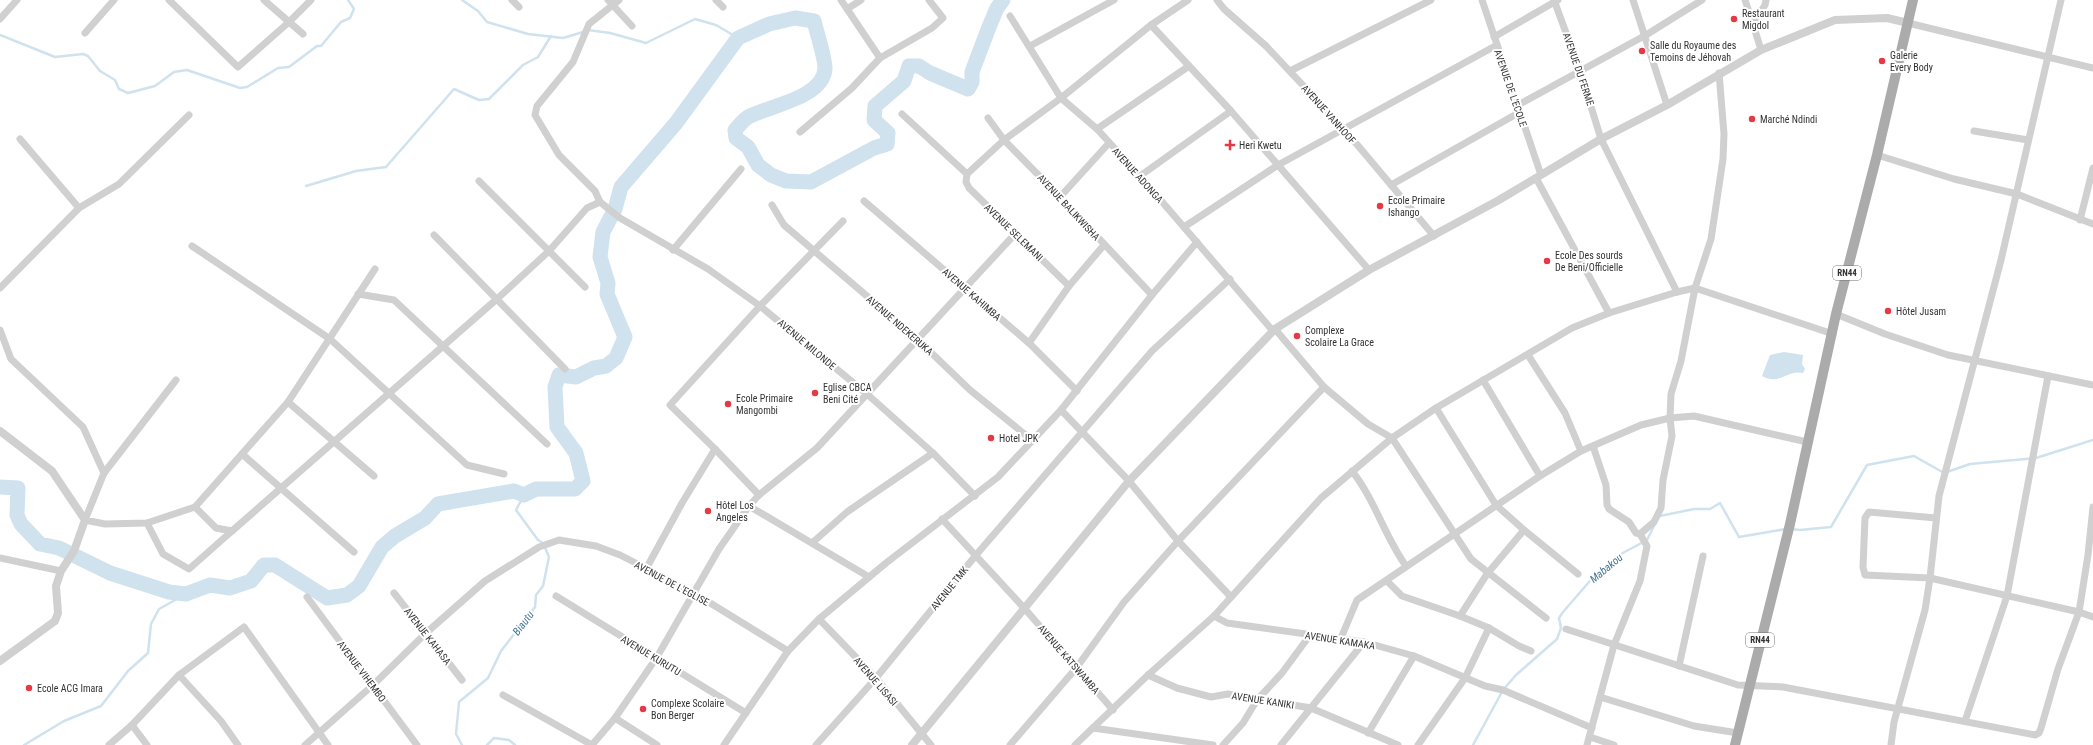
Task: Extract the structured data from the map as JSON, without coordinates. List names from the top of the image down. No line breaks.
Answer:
{"streets":{"main road":["RN44"],"street":["AVENUE DU FERME","AVENUE DE L'ECOLE","AVENUE VANHOOF","AVENUE ADONGA","AVENUE BALIKWISHA","AVENUE SELEMANI","AVENUE KAHIMBA","AVENUE NDEKERUKA","AVENUE MILONDE","AVENUE DE L'EGLISE","AVENUE TMK","AVENUE KAHASA","AVENUE KAMAKA","AVENUE KURUTU","AVENUE KATSWAMBA","AVENUE VIHEMBO","AVENUE LISASI","AVENUE KANIKI"]},"crossings":[["AVENUE ADONGA","AVENUE TMK"],["AVENUE DE L'EGLISE","AVENUE KAHASA"],["AVENUE DE L'EGLISE","AVENUE VIHEMBO"],["AVENUE TMK","AVENUE LISASI"]],"water":["Mabakou","Biautu"],"places":{"other":["Restaurant Migdol","Salle du Royaume des Temoins de Jéhovah","Galerie Every Body","Marché Ndindi","Ecole Primaire Ishango","Ecole Des sourds De Beni/Officielle","Hôtel Jusam","Complexe Scolaire La Grace","Eglise CBCA Beni Cité","Ecole Primaire Mangombi","Hotel JPK","Hôtel Los Angeles","Ecole ACG Imara","Complexe Scolaire Bon Berger"],"health":["Heri Kwetu"]}}
